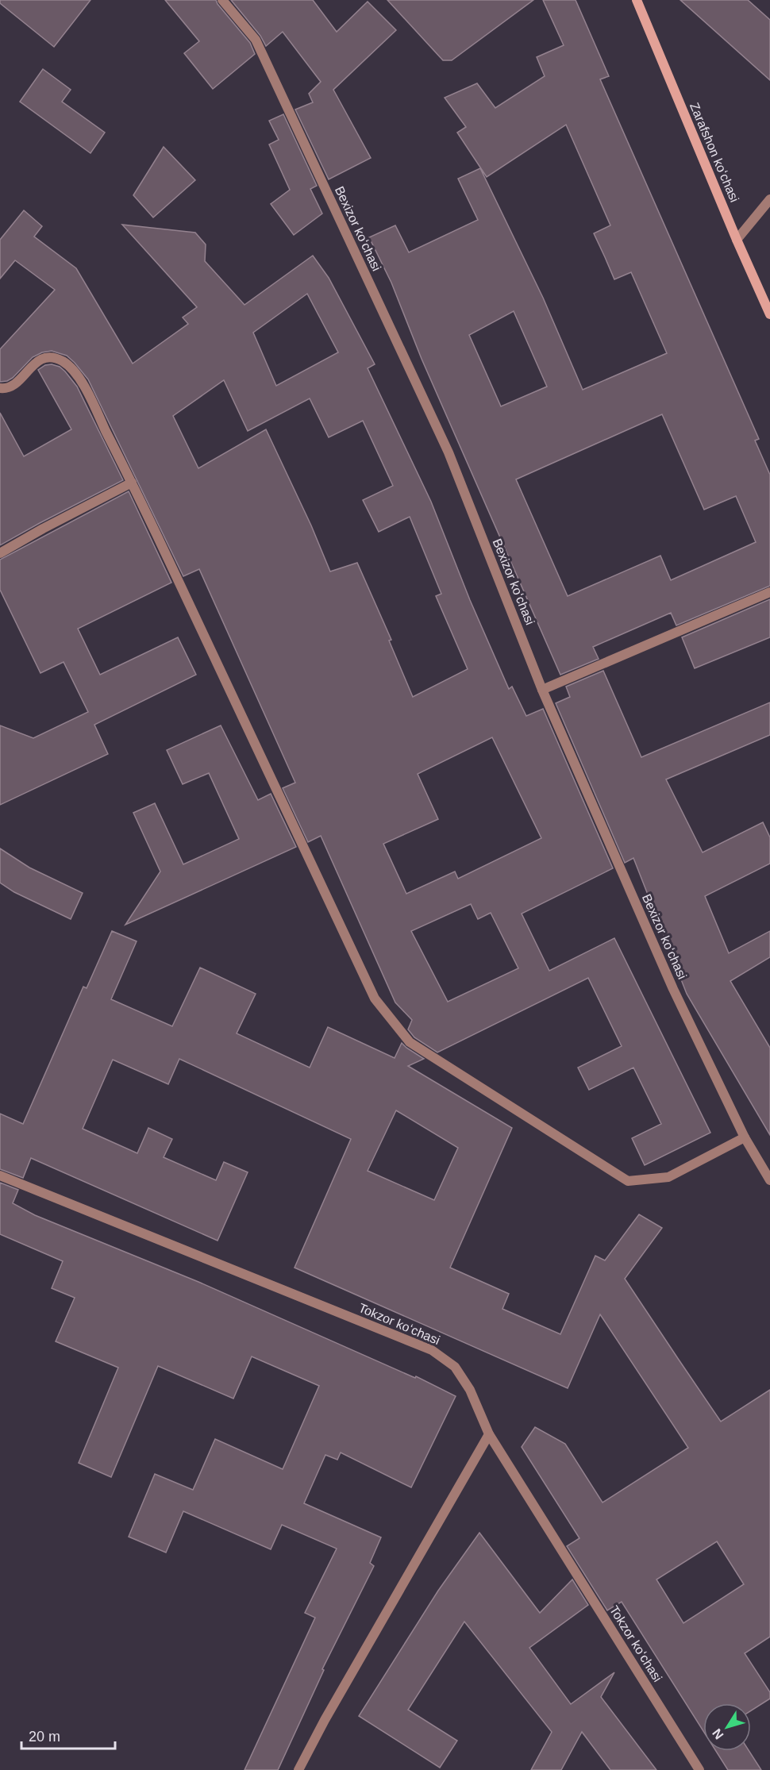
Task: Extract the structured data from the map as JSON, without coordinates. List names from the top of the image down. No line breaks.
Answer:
{"streets":{"main road":["Zarafshon koʻchasi"],"street":["Bexizor koʻchasi","Tokzor koʻchasi"]},"scale_bar":"20 m","north":"bottom left"}
